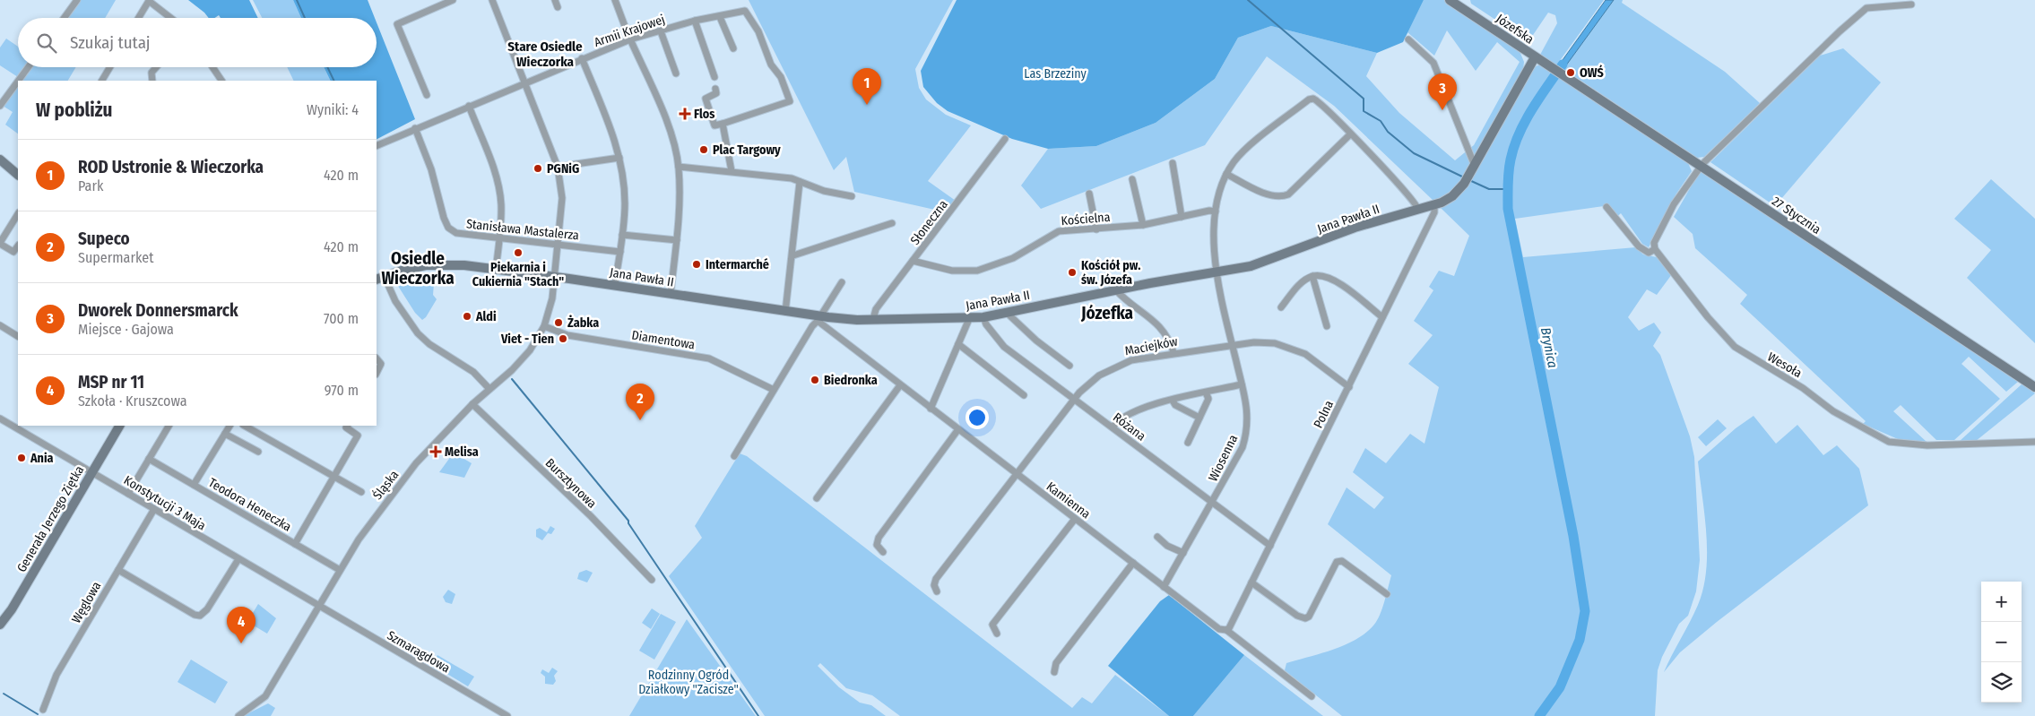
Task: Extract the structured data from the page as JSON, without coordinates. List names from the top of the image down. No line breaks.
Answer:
{"streets":{"street":["Józefska","Armii Krajowej","27 Stycznia","Kościelna","Jana Pawła II","Słoneczna","Stanisława Mastalerza","Diamentowa","Maciejków","Wesoła","Polna","Różana","Wiosenna","Bursztynowa","Śląska","Kamienna","Konstytucji 3 Maja","Teodora Heneczka","Generała Jerzego Ziętka","Węglowa","Szmaragdowa"]},"crossings":[["Józefska","27 Stycznia"],["Józefska","Jana Pawła II"],["Armii Krajowej","Stanisława Mastalerza"],["Armii Krajowej","Śląska"],["Kościelna","Słoneczna"],["Kościelna","Wiosenna"],["Jana Pawła II","Słoneczna"],["Jana Pawła II","Polna"],["Jana Pawła II","Różana"],["Jana Pawła II","Wiosenna"],["Jana Pawła II","Śląska"],["Jana Pawła II","Kamienna"],["Stanisława Mastalerza","Śląska"],["Diamentowa","Śląska"],["Maciejków","Polna"],["Maciejków","Różana"],["Maciejków","Wiosenna"],["Maciejków","Kamienna"],["Polna","Różana"],["Polna","Kamienna"],["Różana","Wiosenna"],["Wiosenna","Kamienna"],["Bursztynowa","Śląska"],["Śląska","Konstytucji 3 Maja"],["Śląska","Teodora Heneczka"],["Śląska","Szmaragdowa"],["Konstytucji 3 Maja","Generała Jerzego Ziętka"],["Konstytucji 3 Maja","Węglowa"],["Konstytucji 3 Maja","Szmaragdowa"]],"districts":["Stare Osiedle Wieczorka","Osiedle Wieczorka","Józefka"],"water":["Brynica"],"parks":["Las Brzeziny","Rodzinny Ogród Działkowy \"Zacisze\""],"places":{"other":["OWŚ","Plac Targowy","PGNiG","Piekarnia i Cukiernia \"Stach\"","Intermarché","Kościół pw. św. Józefa","Aldi","Żabka","Viet - Tien","Biedronka","Ania"],"health":["Flos","Melisa"]},"page":{"search":"Szukaj tutaj","pins":["1","3","2","4"],"heading":["W pobliżu","Wyniki: 4"],"list":[{"mark":"1","name":"ROD Ustronie & Wieczorka","note":"Park","value":"420 m"},{"mark":"2","name":"Supeco","note":"Supermarket","value":"420 m"},{"mark":"3","name":"Dworek Donnersmarck","note":"Miejsce · Gajowa","value":"700 m"},{"mark":"4","name":"MSP nr 11","note":"Szkoła · Kruszcowa","value":"970 m"}],"map_buttons":["+","−"]}}
